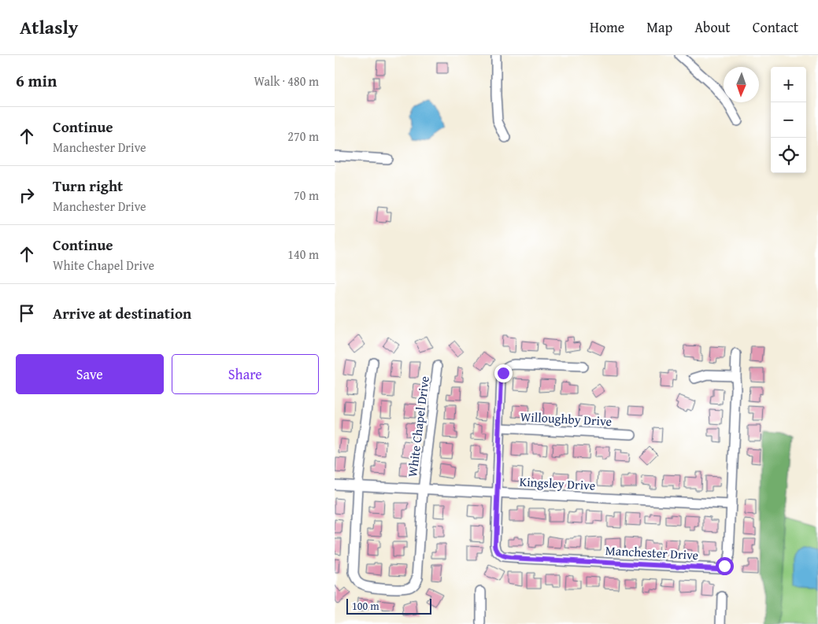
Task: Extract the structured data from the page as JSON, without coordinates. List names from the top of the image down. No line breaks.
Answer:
{"streets":{"street":["Willoughby Drive","White Chapel Drive","Kingsley Drive","Manchester Drive"]},"crossings":[["White Chapel Drive","Kingsley Drive"],["Kingsley Drive","Manchester Drive"]],"scale_bar":"100 m","north":"bottom","page":{"header":"Atlasly","nav":["Home","Map","About","Contact"],"heading":["6 min","Walk · 480 m"],"map_buttons":["+","−"],"list":[["Continue","Manchester Drive","270 m"],["Turn right","Manchester Drive","70 m"],["Continue","White Chapel Drive","140 m"],"Arrive at destination"],"buttons":["Save","Share"],"scale":"100 m"}}
